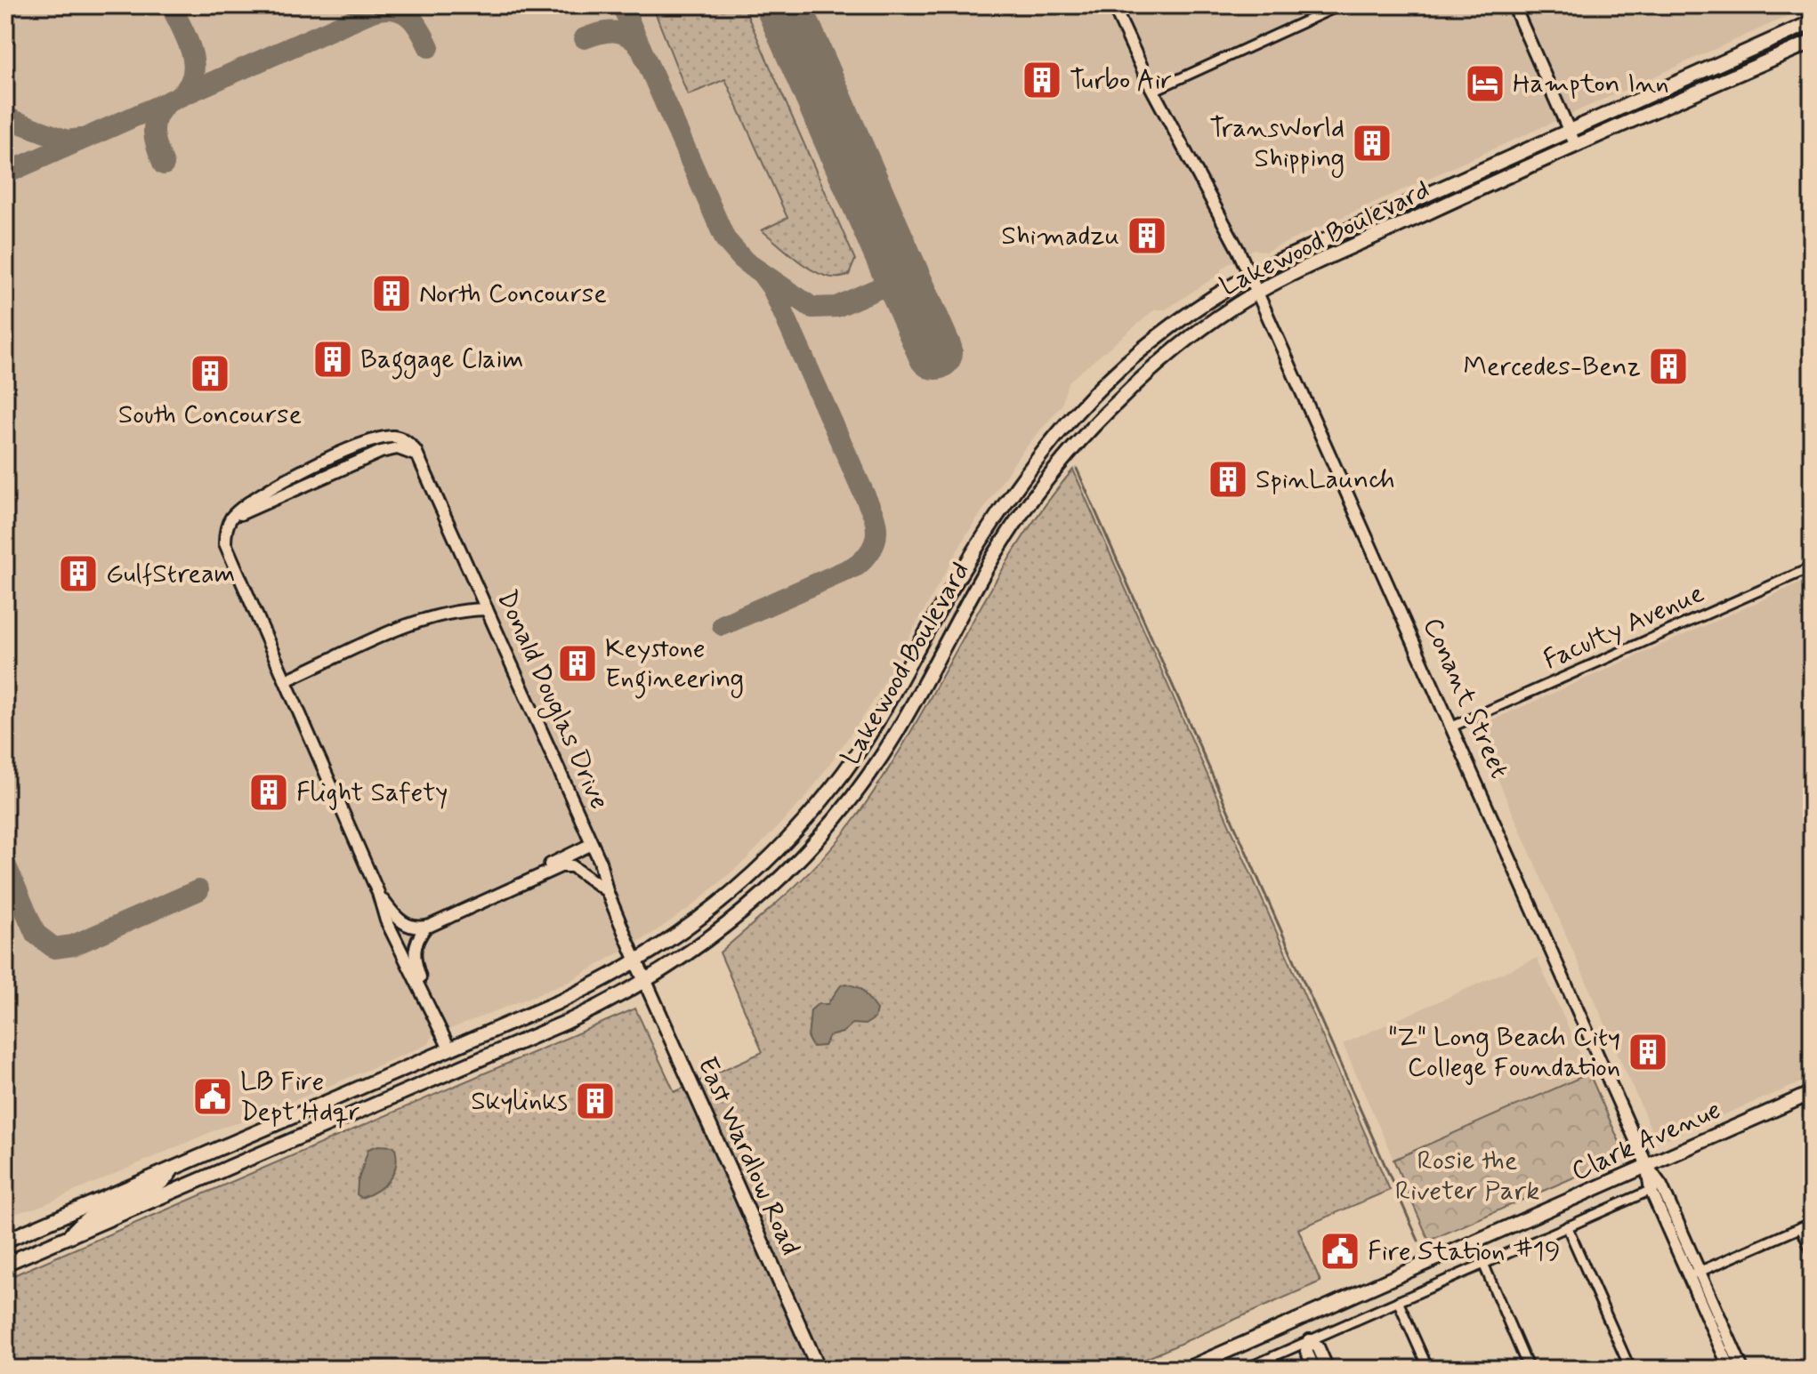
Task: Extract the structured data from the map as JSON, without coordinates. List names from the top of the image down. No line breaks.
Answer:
{"streets":{"main road":["Lakewood Boulevard","Clark Avenue","East Wardlow Road"],"street":["Faculty Avenue","Conant Street","Donald Douglas Drive"]},"crossings":[["Lakewood Boulevard","Conant Street"],["Lakewood Boulevard","Donald Douglas Drive"],["Lakewood Boulevard","East Wardlow Road"],["Faculty Avenue","Conant Street"],["Conant Street","Clark Avenue"],["Donald Douglas Drive","East Wardlow Road"]],"parks":["Rosie the Riveter Park"],"places":{"building":["Turbo Air","TransWorld Shipping","Shimadzu","North Concourse","Baggage Claim","Mercedes-Benz","South Concourse","SpinLaunch","GulfStream","Keystone Engineering","Flight Safety","\"Z\" Long Beach City College Foundation","Skylinks"],"hotel":["Hampton Inn"],"public building":["LB Fire Dept Hdqr","Fire Station #19"]}}
